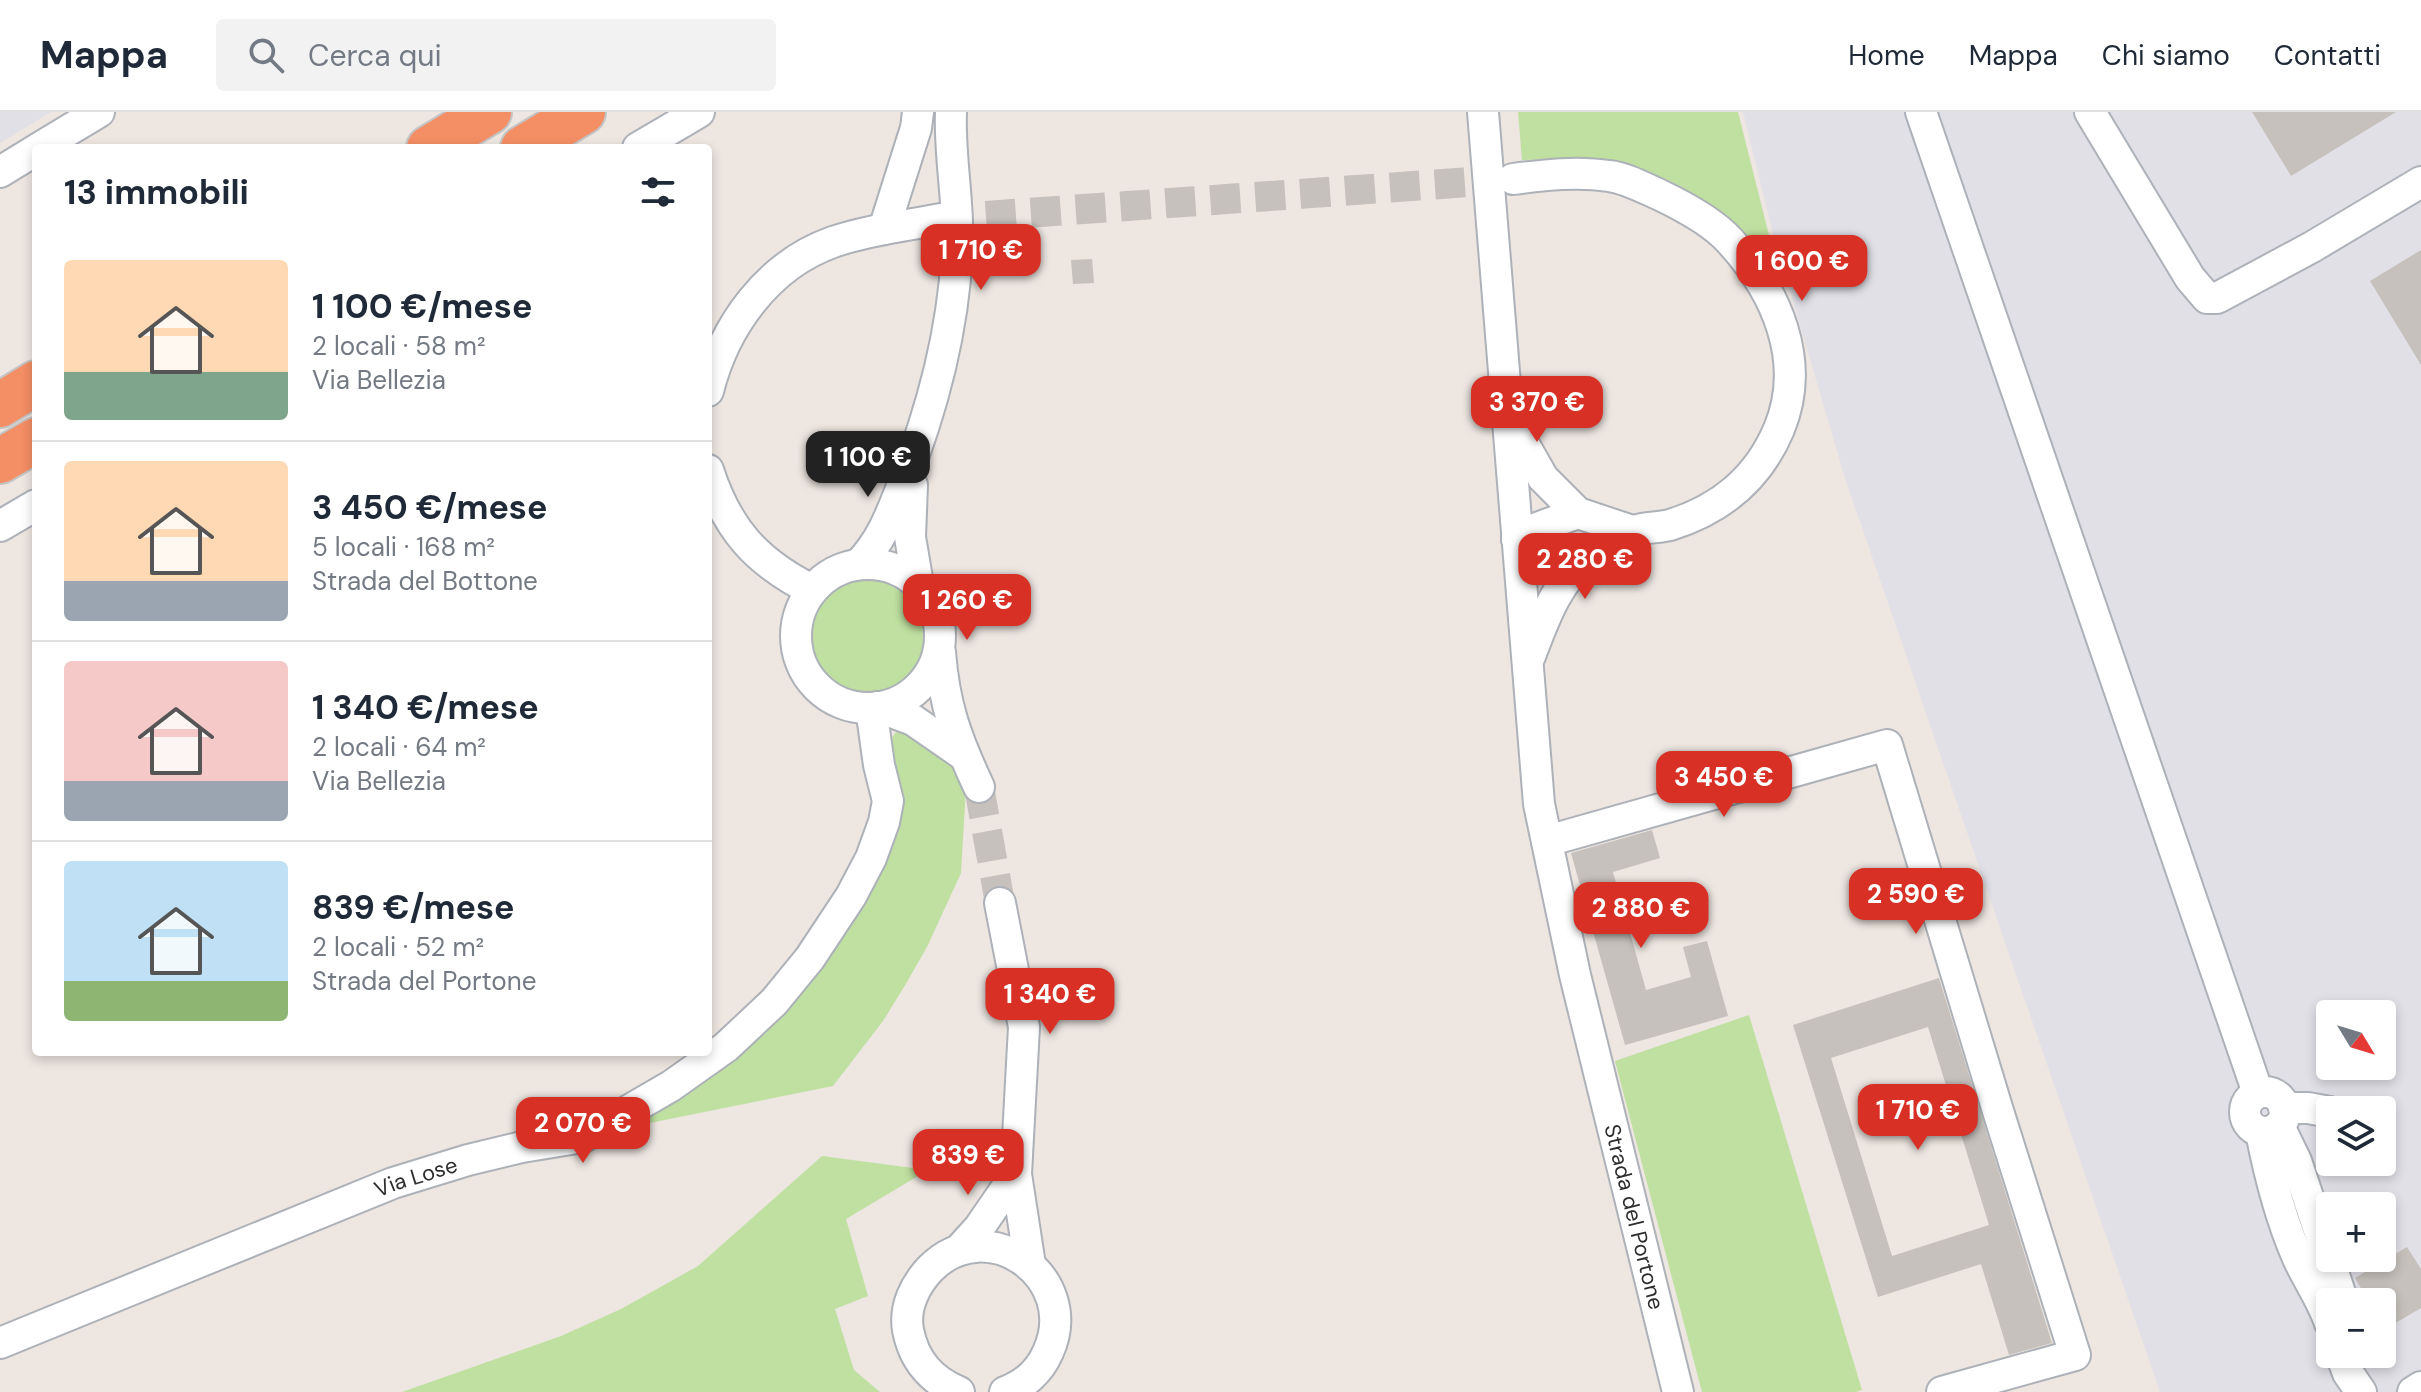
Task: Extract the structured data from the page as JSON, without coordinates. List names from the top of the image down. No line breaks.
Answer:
{"streets":{"street":["Via Lose","Strada del Portone"]},"north":"bottom right","page":{"header":"Mappa","search":"Cerca qui","nav":["Home","Mappa","Chi siamo","Contatti"],"heading":"13 immobili","price":["1 710 €","1 600 €","3 370 €","1 100 €","2 280 €","1 260 €","3 450 €","2 590 €","2 880 €","1 340 €","1 710 €","2 070 €","839 €"],"list":[{"name":"1 100 €/mese","note":"2 locali · 58 m² · Via Bellezia"},{"name":"3 450 €/mese","note":"5 locali · 168 m² · Strada del Bottone"},{"name":"1 340 €/mese","note":"2 locali · 64 m² · Via Bellezia"},{"name":"839 €/mese","note":"2 locali · 52 m² · Strada del Portone"}],"map_buttons":["+","−"]}}
